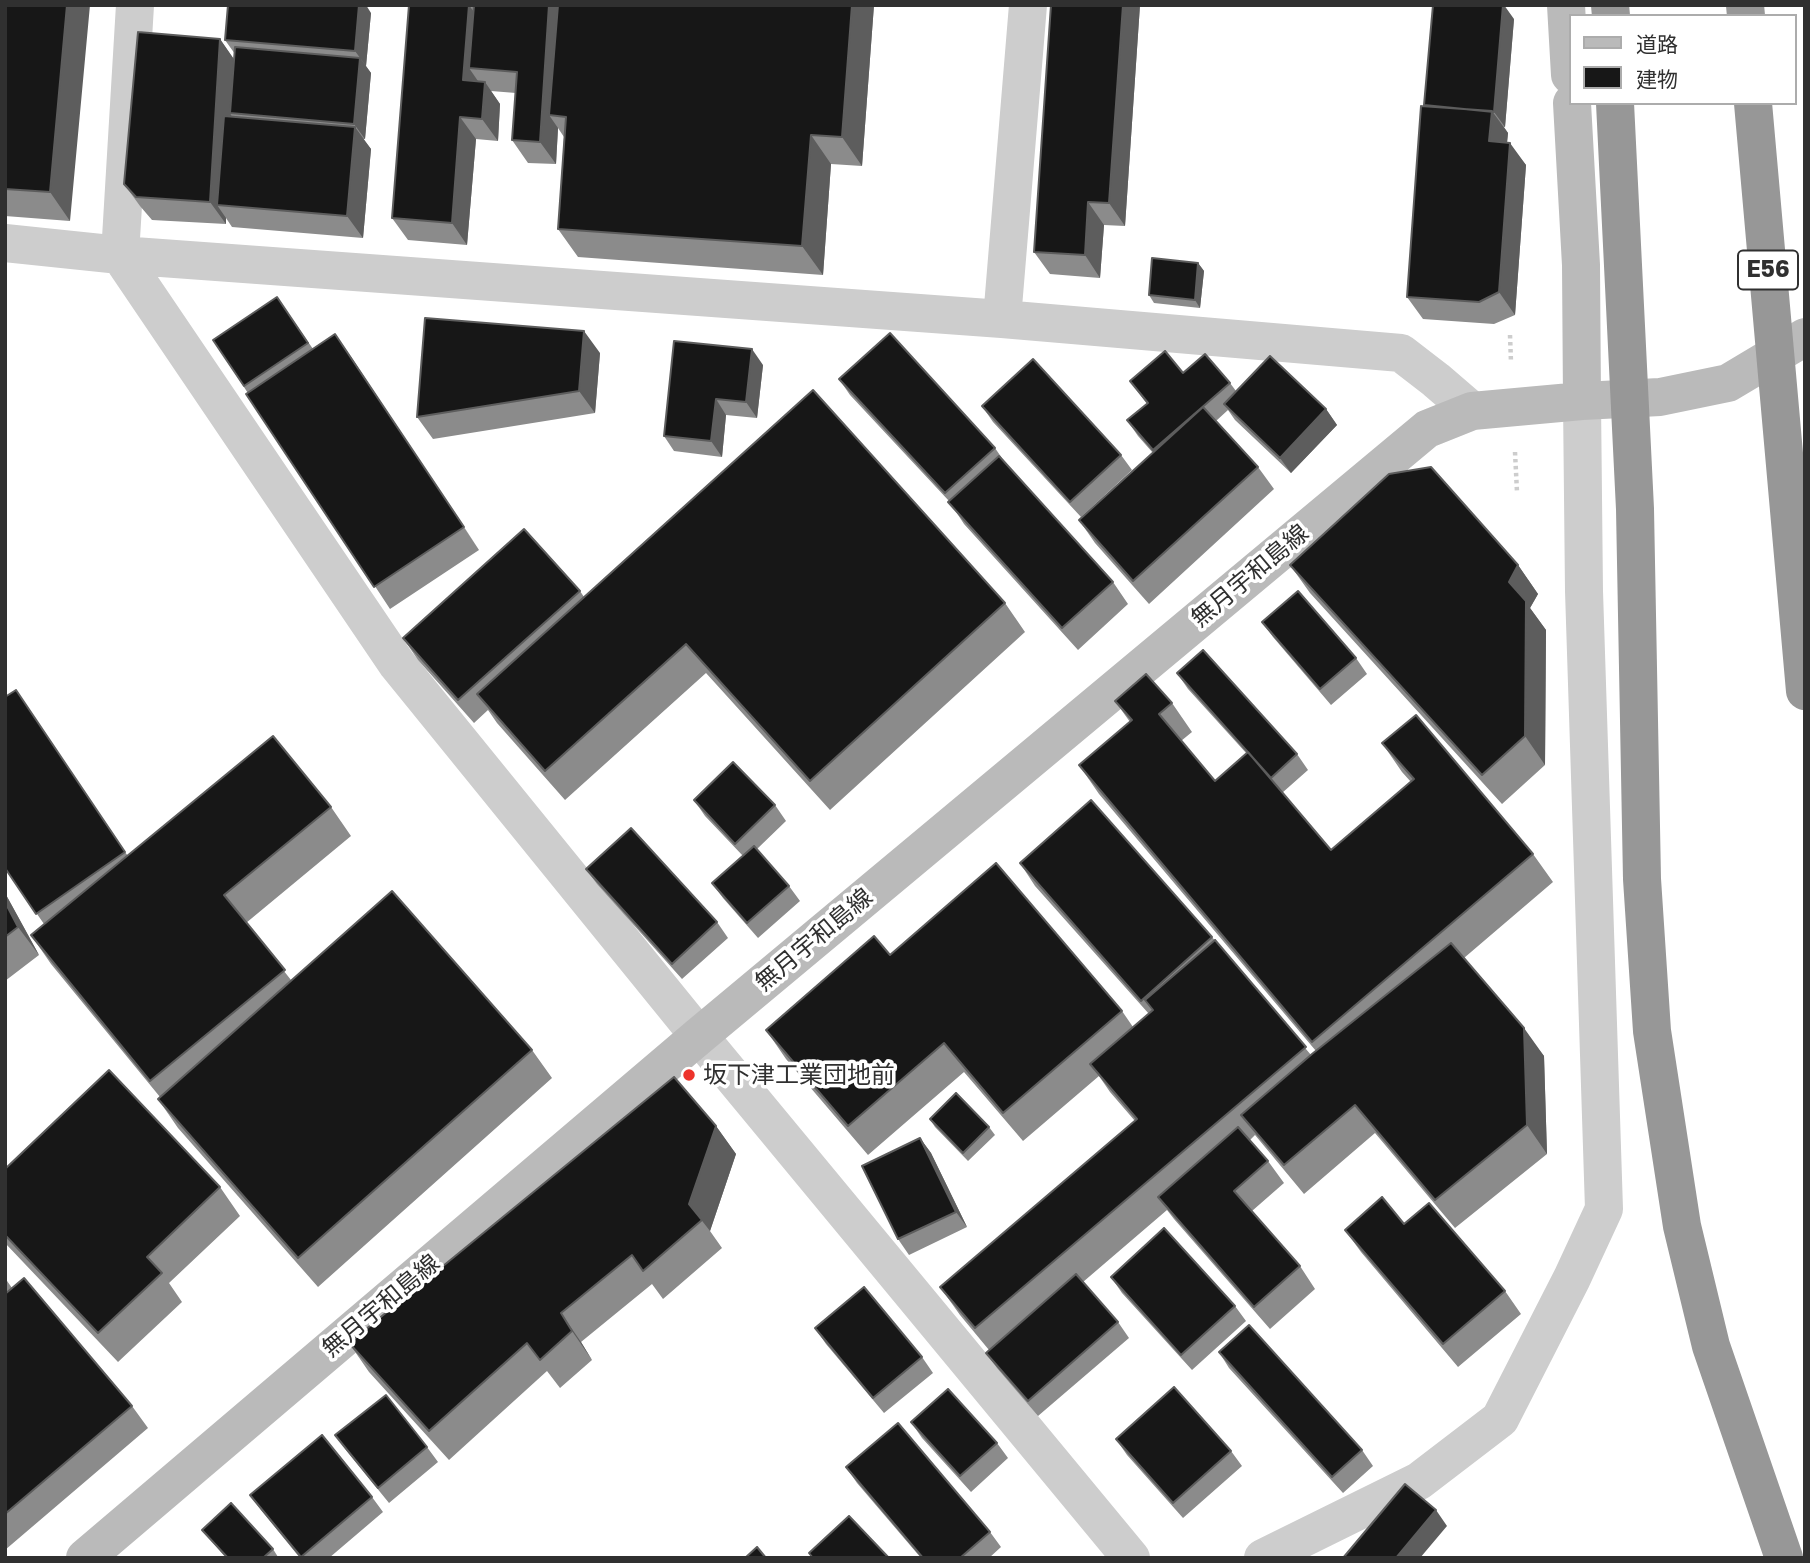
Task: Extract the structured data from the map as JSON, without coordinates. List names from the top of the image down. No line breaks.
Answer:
{"streets":{"highway":["E56"],"main road":["無月宇和島線"]},"places":["坂下津工業団地前"],"legend":["道路","建物"]}
